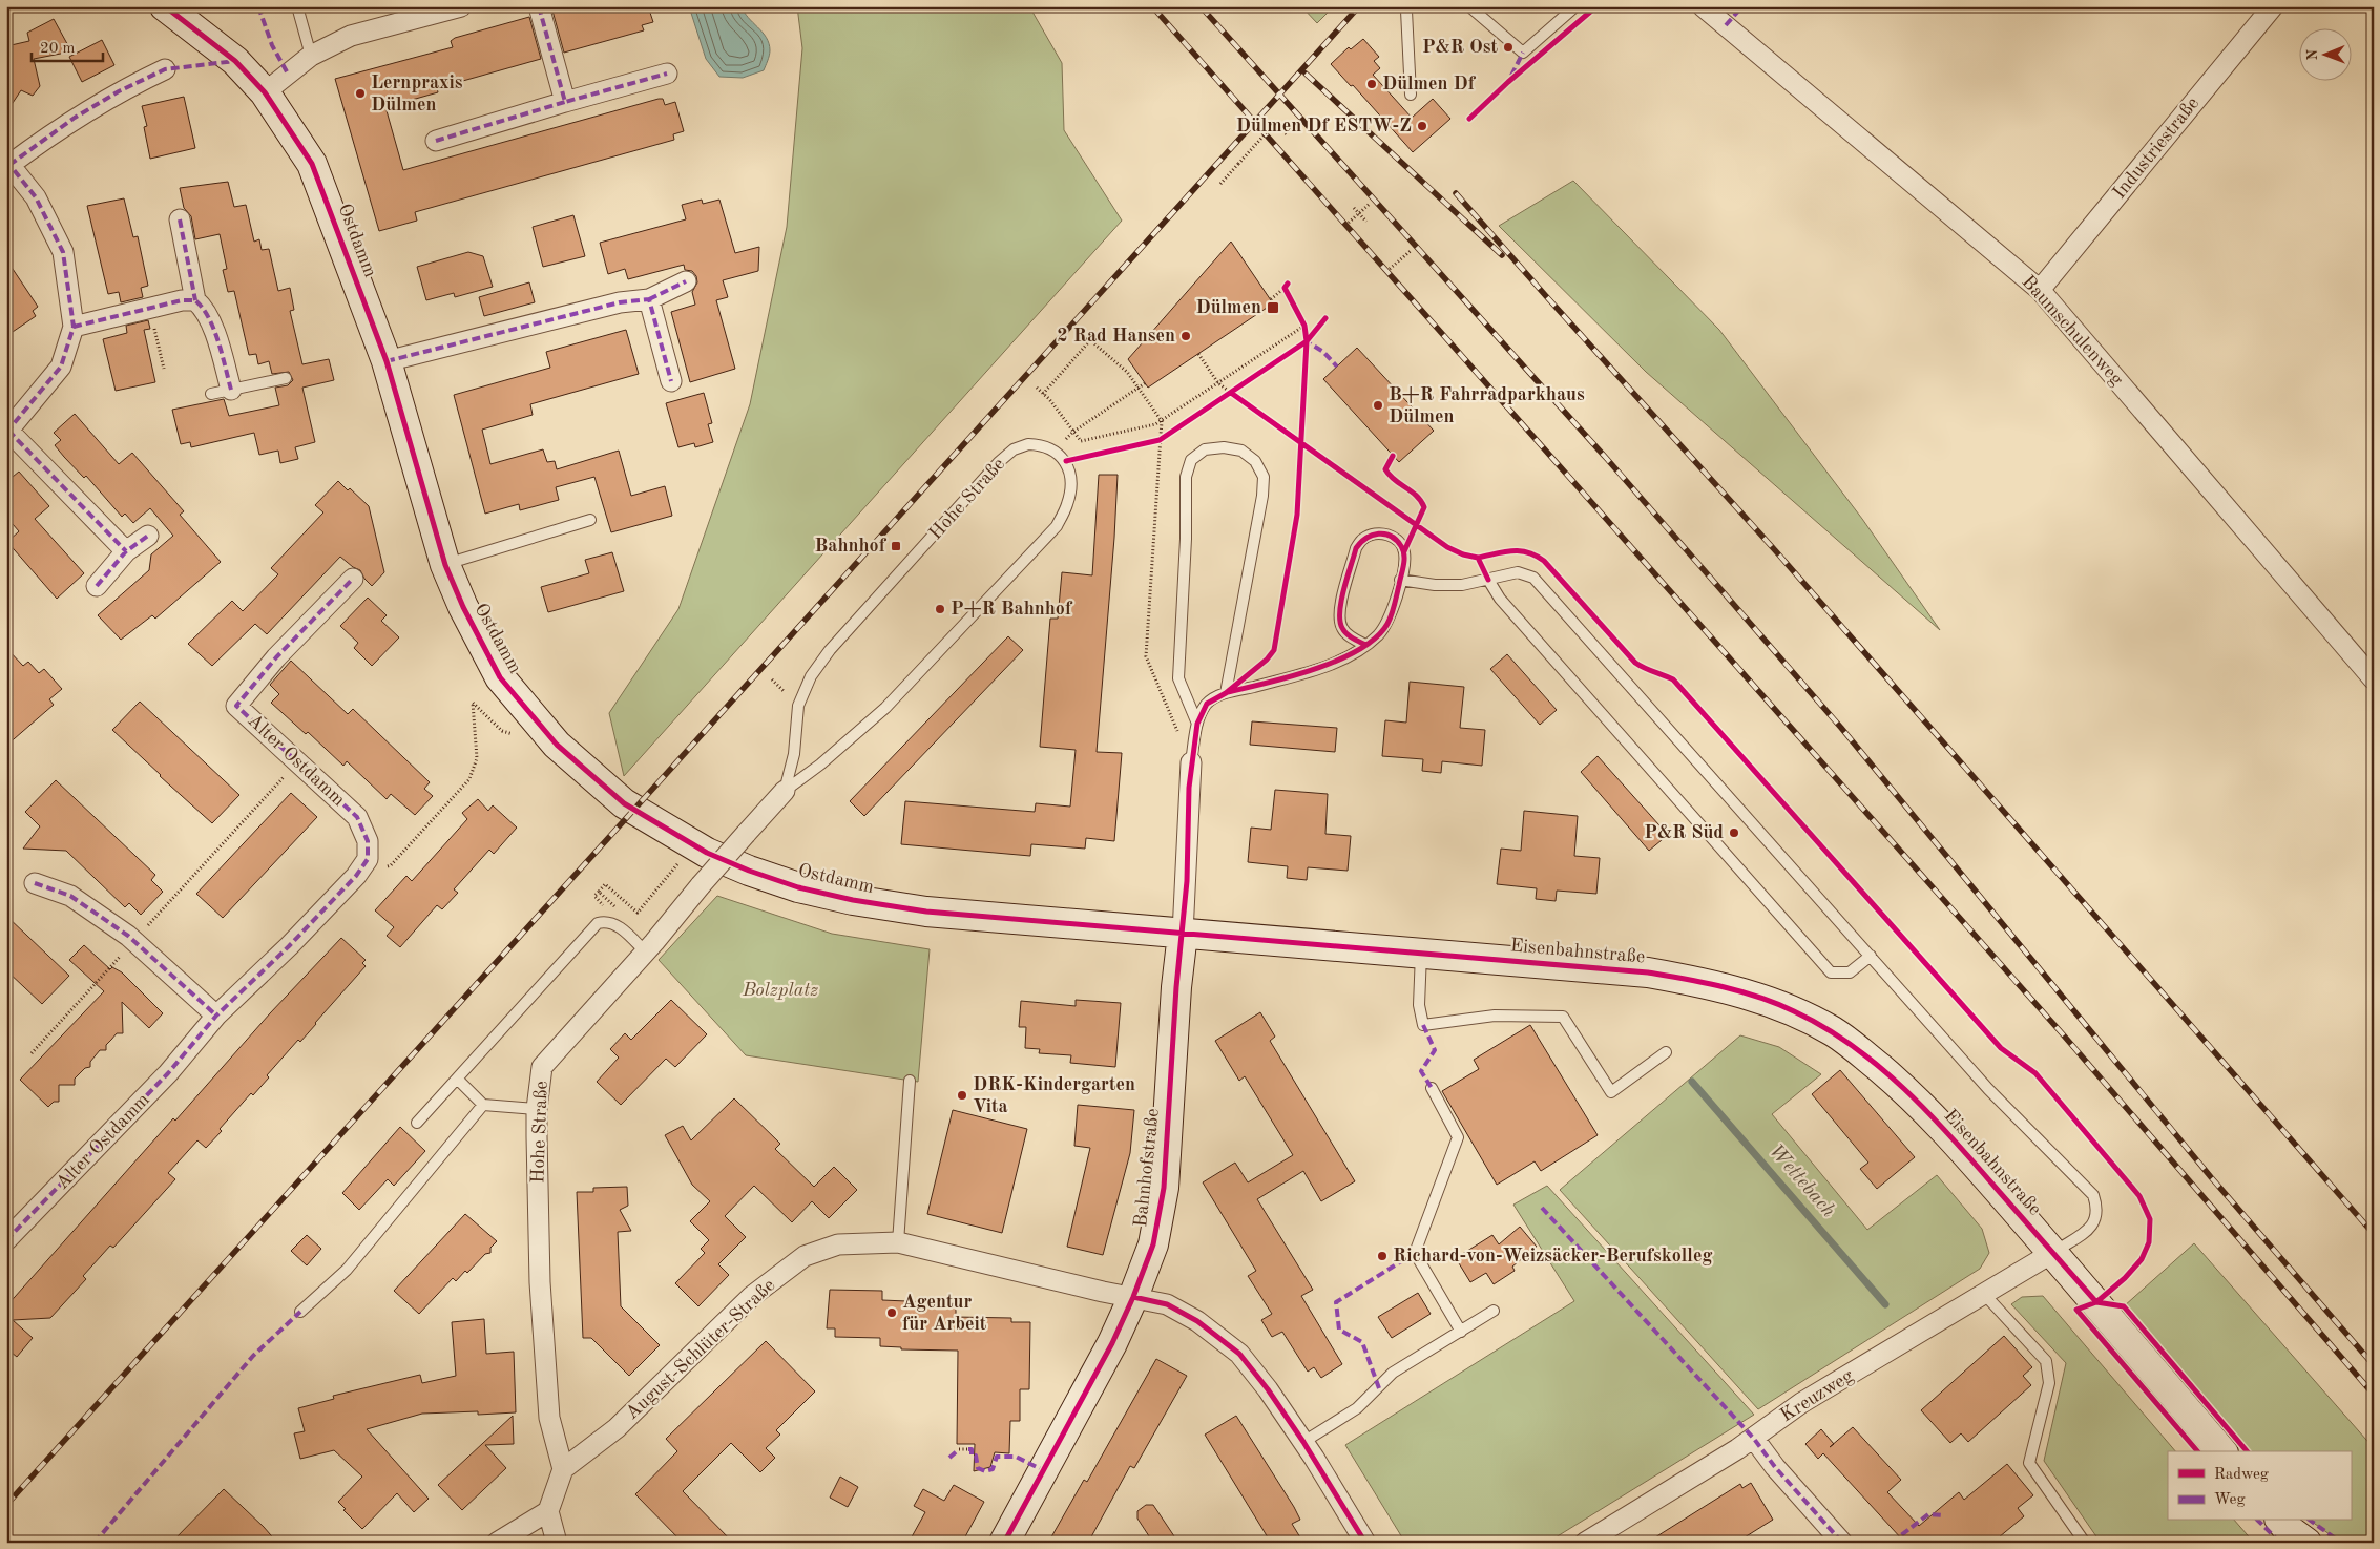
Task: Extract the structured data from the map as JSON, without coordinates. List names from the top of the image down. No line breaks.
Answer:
{"streets":{"street":["Industriestraße","Ostdamm","Baumschulenweg","Hohe Straße","Alter Ostdamm","Eisenbahnstraße","Bahnhofstraße","August-Schlüter-Straße","Kreuzweg"]},"crossings":[["Industriestraße","Baumschulenweg"],["Ostdamm","Eisenbahnstraße"],["Ostdamm","Bahnhofstraße"],["Hohe Straße","August-Schlüter-Straße"],["Eisenbahnstraße","Bahnhofstraße"],["Eisenbahnstraße","Kreuzweg"],["Bahnhofstraße","August-Schlüter-Straße"]],"water":["Wettebach"],"parks":["Bolzplatz"],"places":{"other":["P&R Ost","Dülmen Df","Lernpraxis Dülmen","Dülmen Df ESTW-Z","2 Rad Hansen","B+R Fahrradparkhaus Dülmen","P+R Bahnhof","P&R Süd","DRK-Kindergarten Vita","Richard-von-Weizsäcker-Berufskolleg","Agentur für Arbeit"],"transit":["Dülmen","Bahnhof"]},"legend":["Radweg","Weg"],"scale_bar":"20 m","north":"left"}
